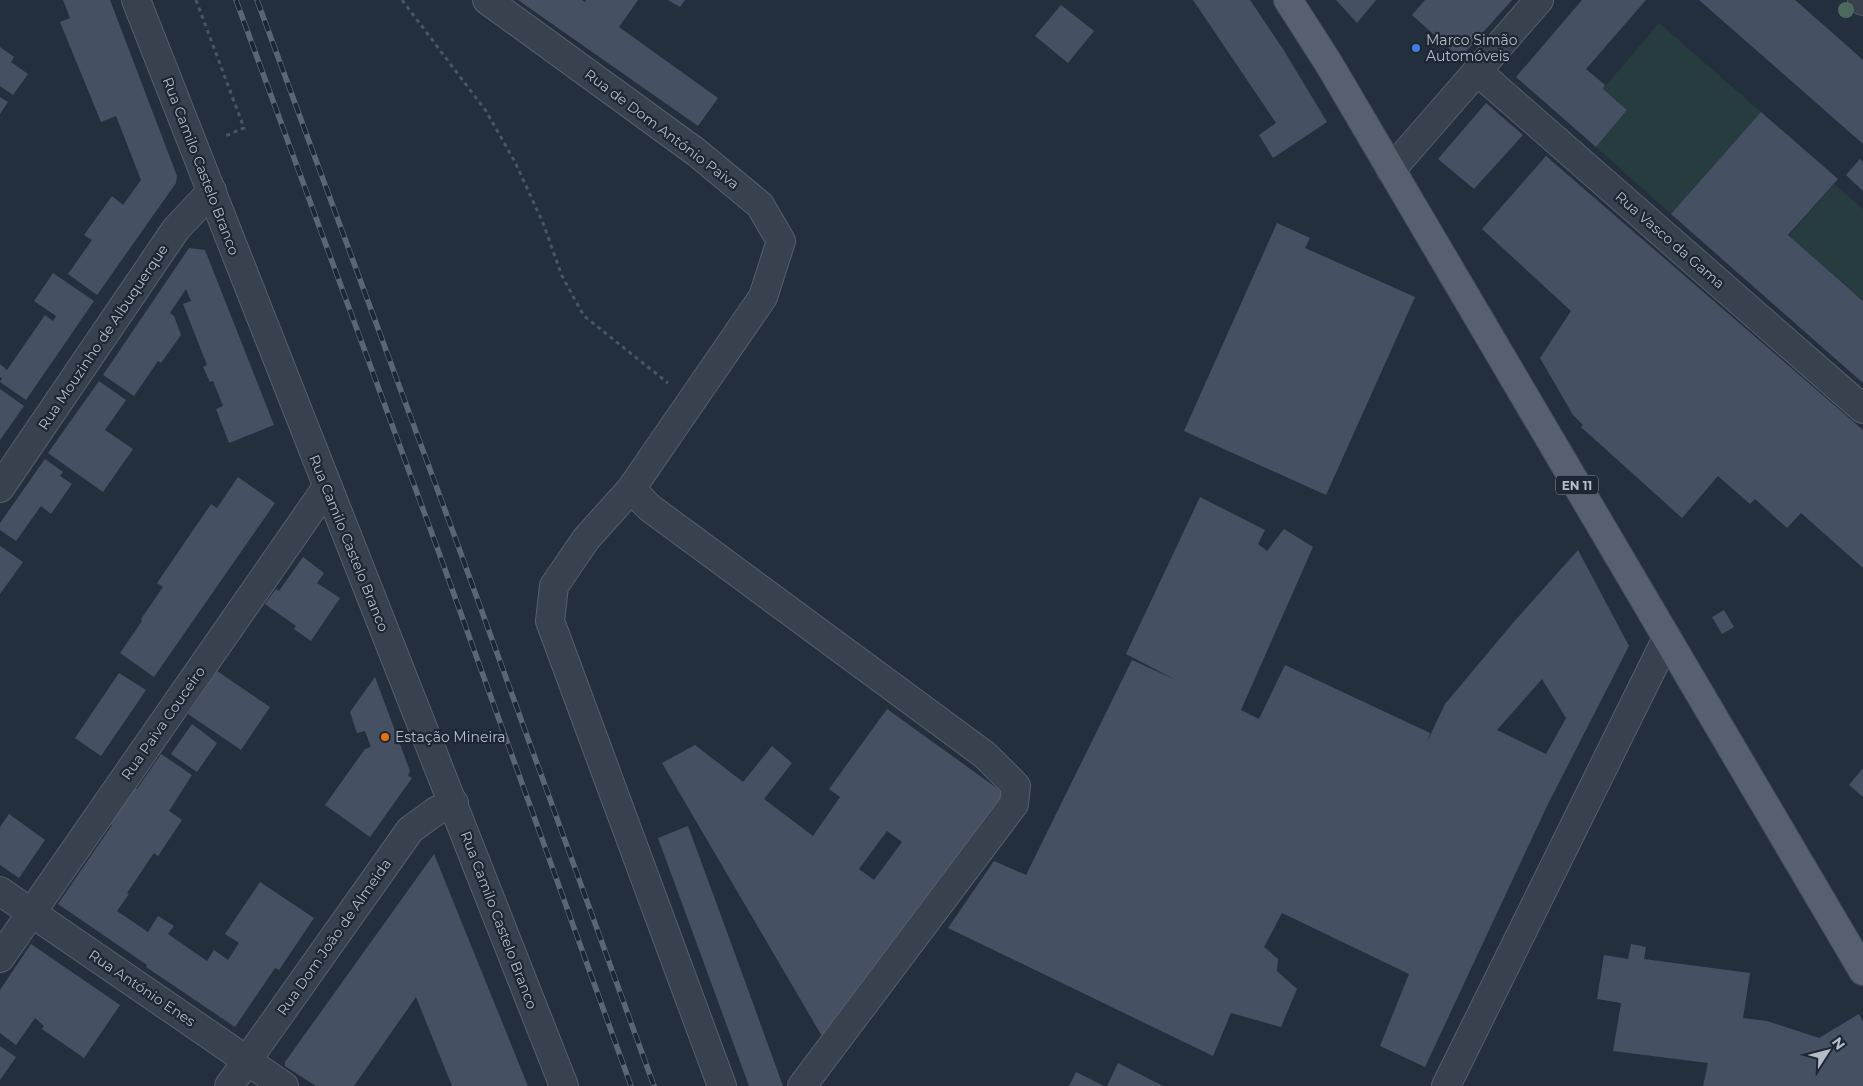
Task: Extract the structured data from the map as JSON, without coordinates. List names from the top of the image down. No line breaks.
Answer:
{"streets":{"main road":["EN 11"],"street":["Rua de Dom António Paiva","Rua Camilo Castelo Branco","Rua Vasco da Gama","Rua Mouzinho de Albuquerque","Rua Paiva Couceiro","Rua Dom João de Almeida","Rua António Enes"]},"crossings":[["Rua Camilo Castelo Branco","Rua Mouzinho de Albuquerque"],["Rua Camilo Castelo Branco","Rua Paiva Couceiro"],["Rua Camilo Castelo Branco","Rua Dom João de Almeida"],["Rua Paiva Couceiro","Rua António Enes"],["Rua Dom João de Almeida","Rua António Enes"]],"places":["Marco Simão Automóveis","Estação Mineira"],"north":"top right"}
